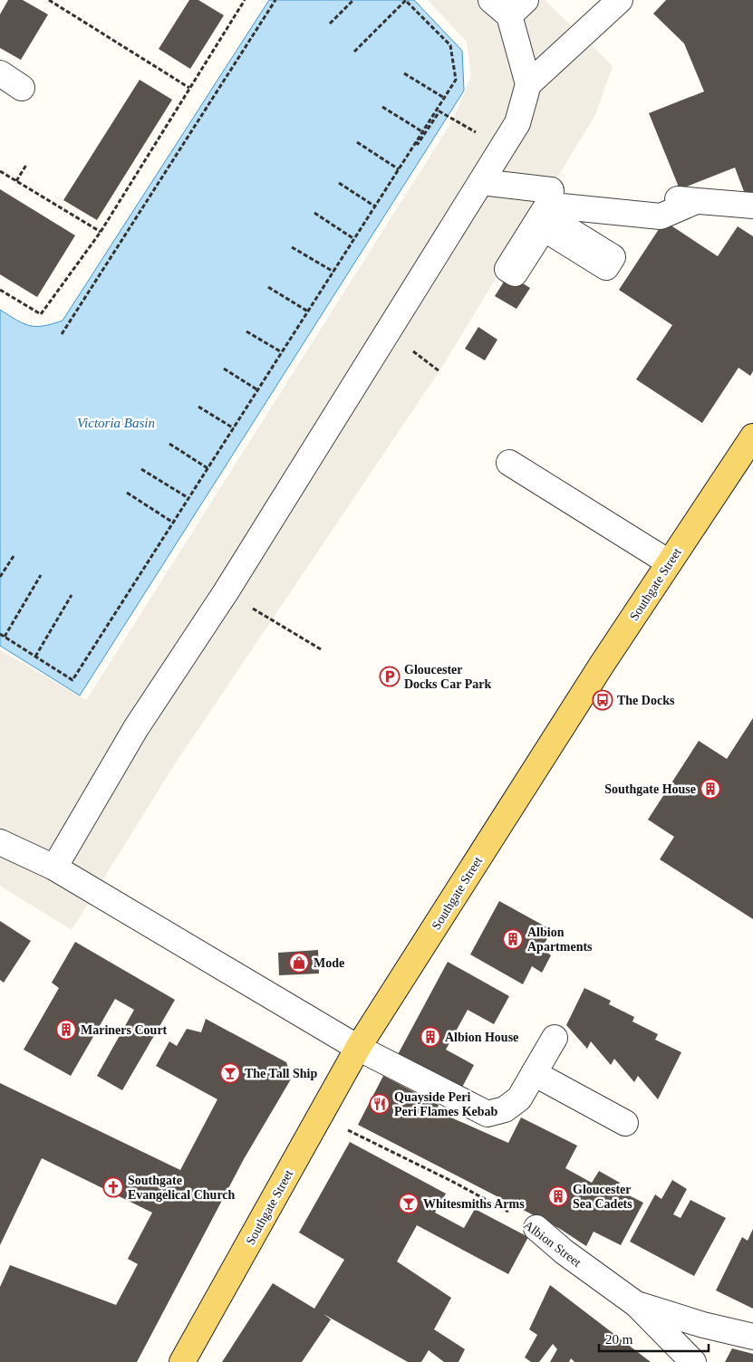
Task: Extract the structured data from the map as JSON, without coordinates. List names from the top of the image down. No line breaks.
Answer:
{"streets":{"main road":["Southgate Street"],"street":["Albion Street"]},"crossings":[["Southgate Street","Albion Street"]],"water":["Victoria Basin"],"places":{"parking":["Gloucester Docks Car Park"],"bus stop":["The Docks"],"building":["Southgate House","Albion Apartments","Mariners Court","Albion House","Gloucester Sea Cadets"],"shop":["Mode"],"bar":["The Tall Ship","Whitesmiths Arms"],"restaurant":["Quayside Peri Peri Flames Kebab"],"church":["Southgate Evangelical Church"]},"scale_bar":"20 m"}
